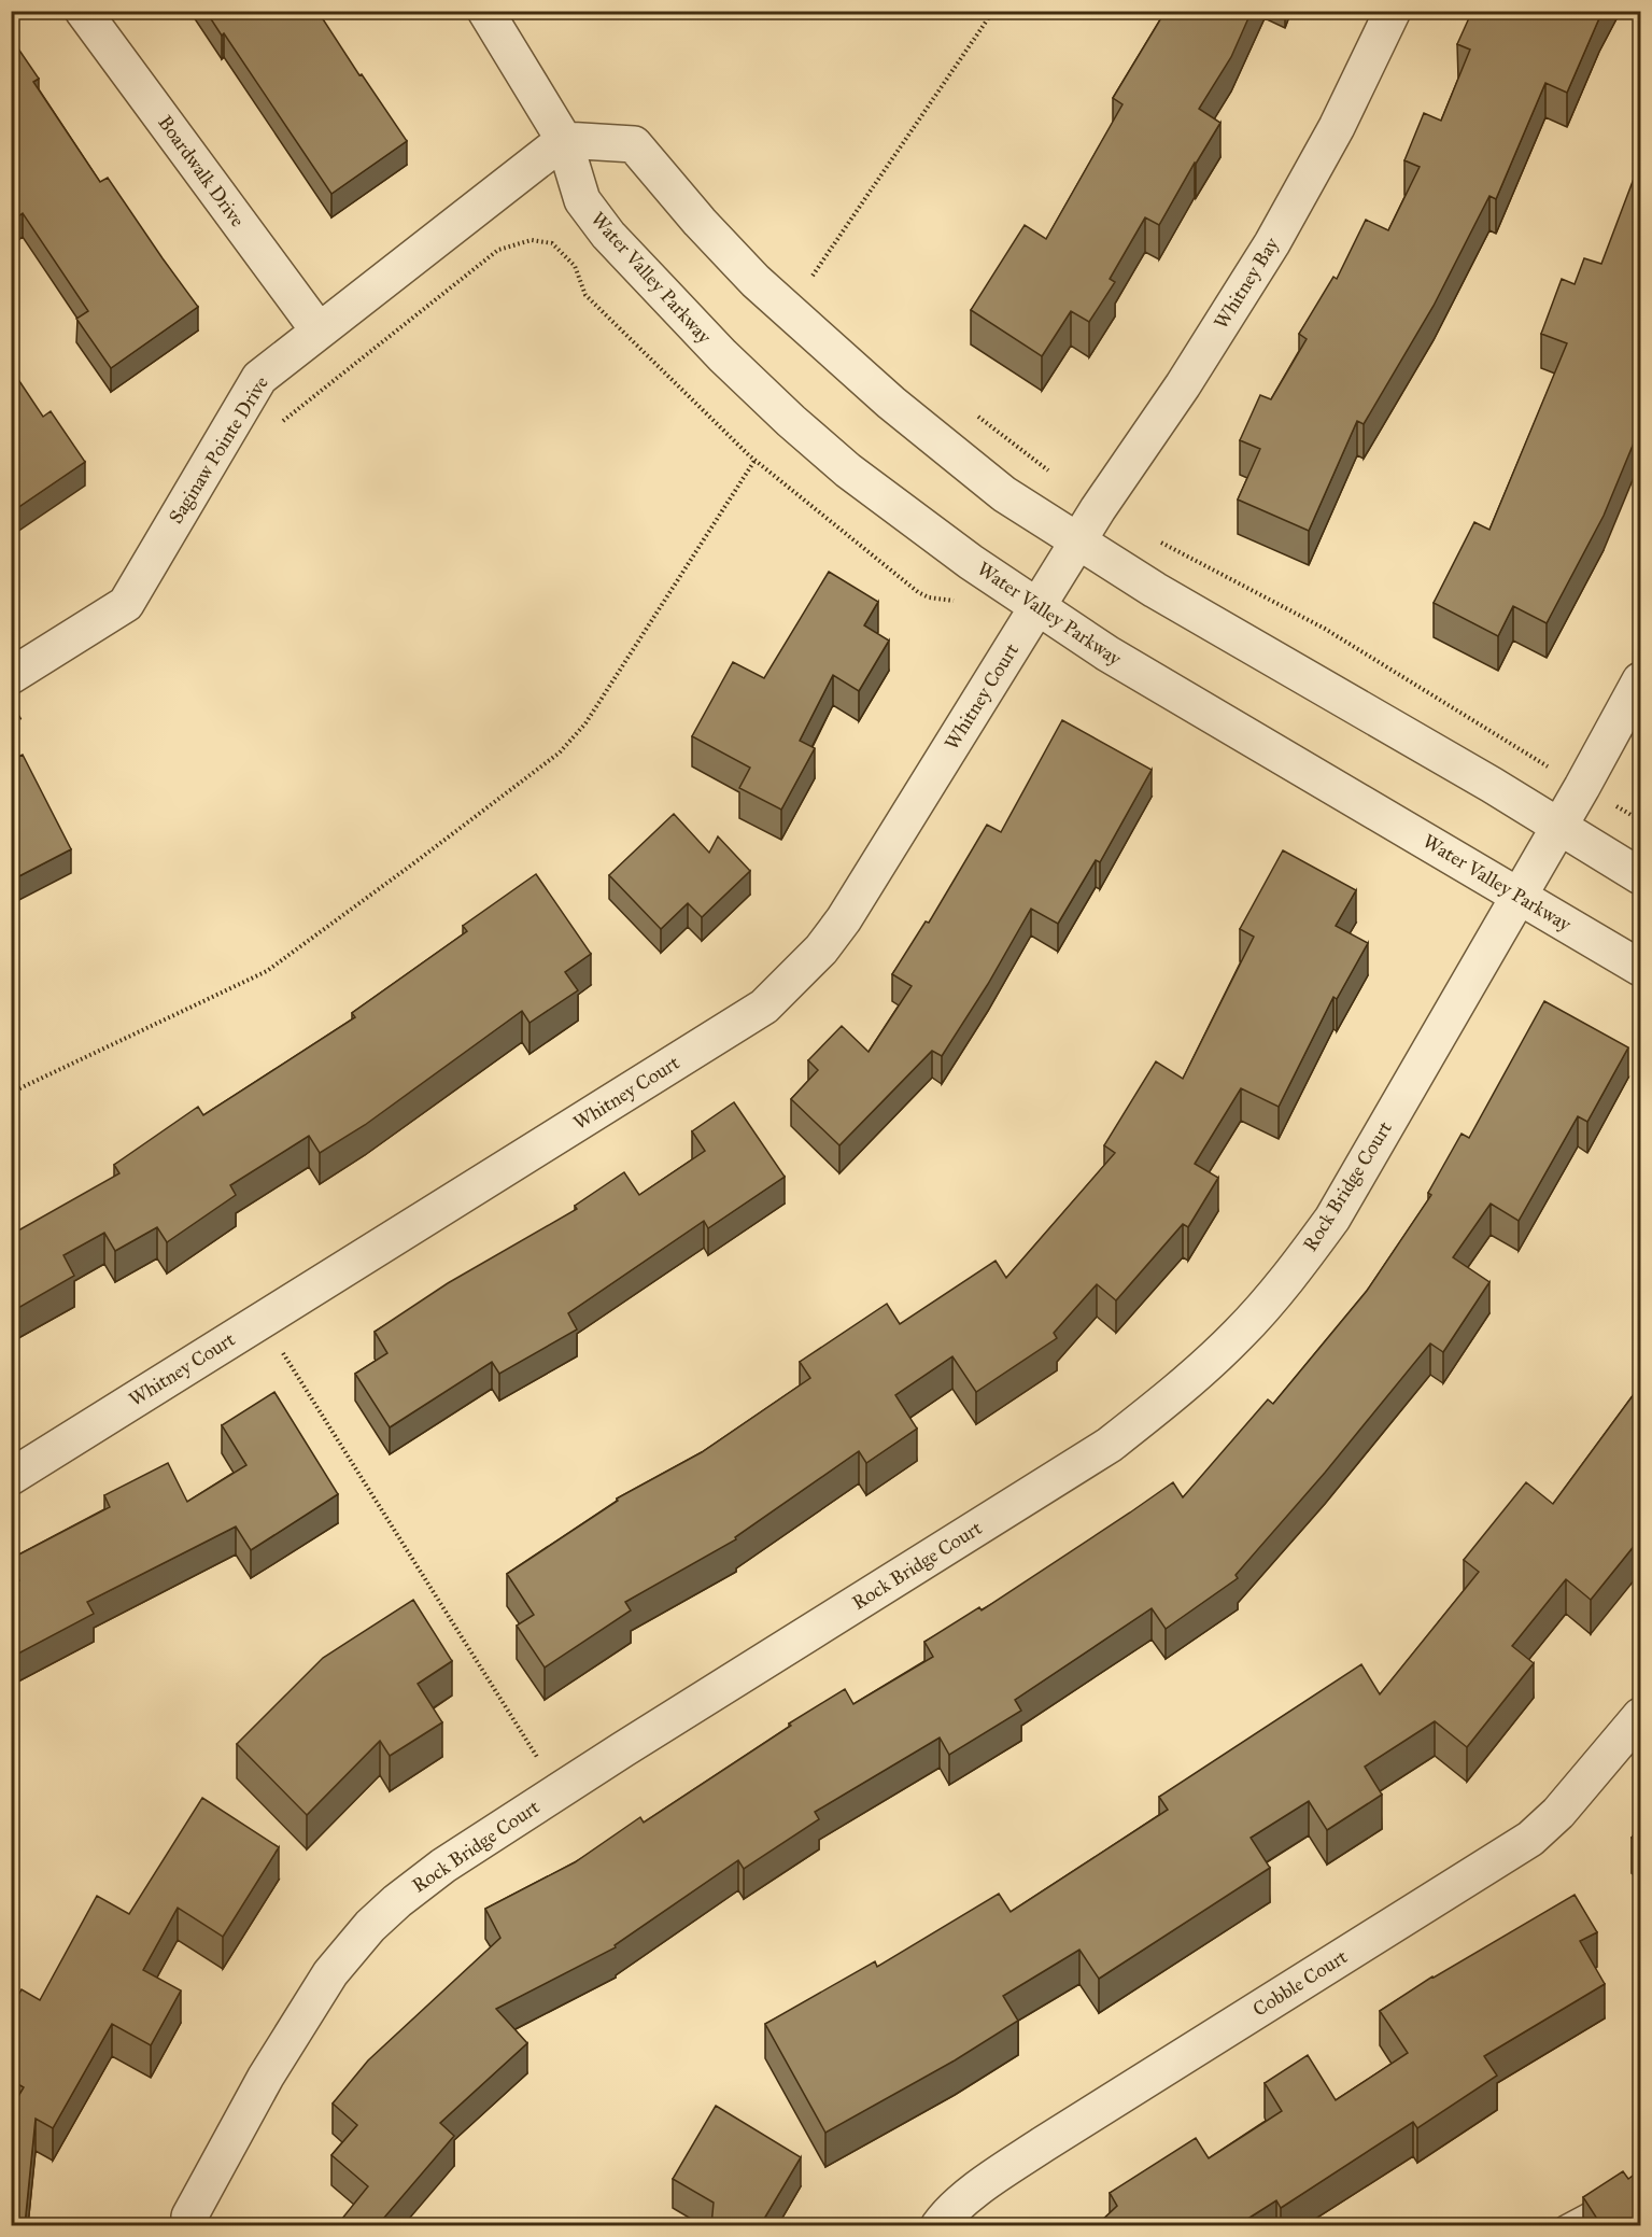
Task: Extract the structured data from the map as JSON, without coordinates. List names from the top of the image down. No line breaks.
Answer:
{"streets":{"street":["Boardwalk Drive","Water Valley Parkway","Whitney Bay","Saginaw Pointe Drive","Whitney Court","Rock Bridge Court","Cobble Court"]},"crossings":[["Boardwalk Drive","Saginaw Pointe Drive"],["Water Valley Parkway","Saginaw Pointe Drive"],["Water Valley Parkway","Whitney Court"],["Water Valley Parkway","Rock Bridge Court"],["Whitney Bay","Whitney Court"]]}
